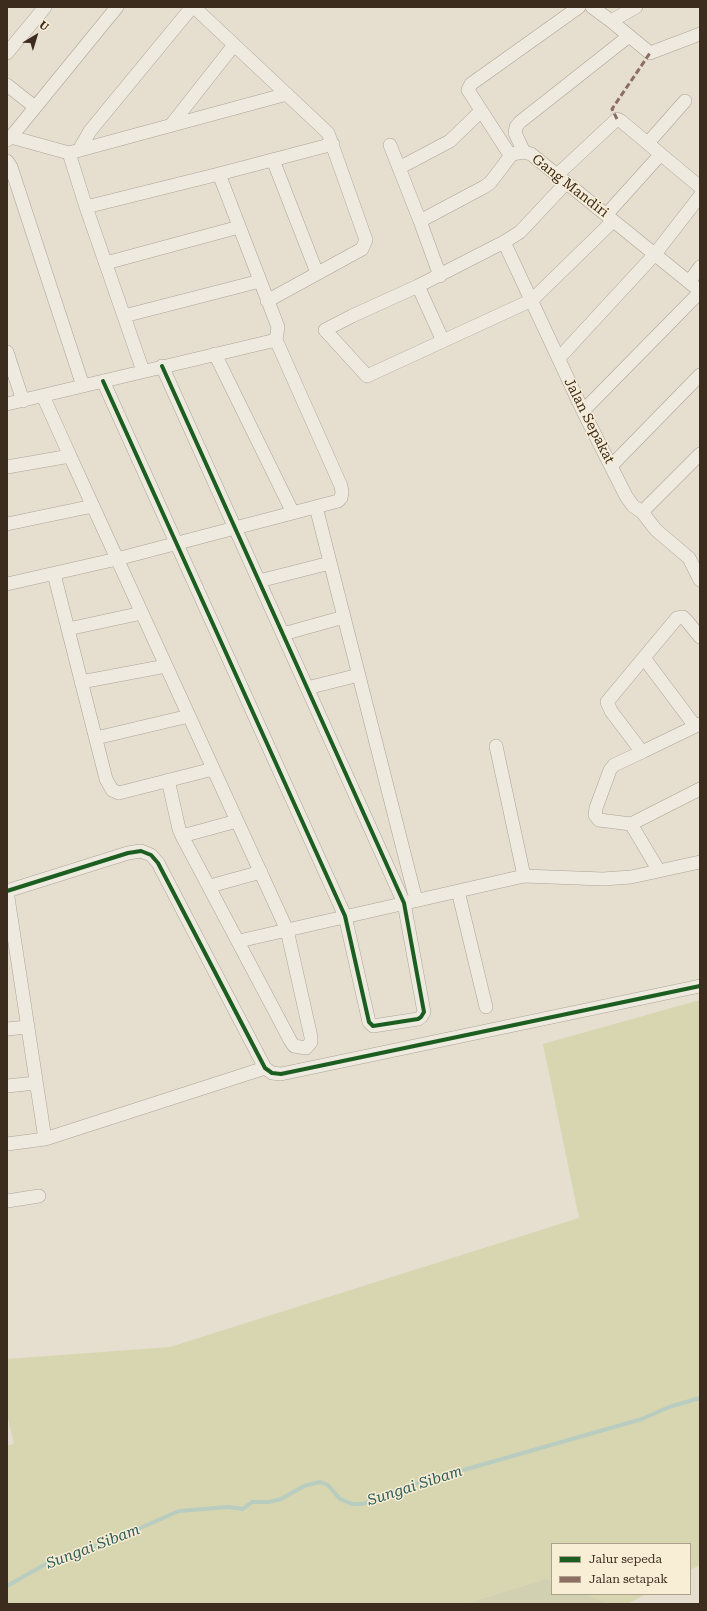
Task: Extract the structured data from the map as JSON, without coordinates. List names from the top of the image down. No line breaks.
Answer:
{"streets":{"street":["Gang Mandiri","Jalan Sepakat"]},"water":["Sungai Sibam"],"legend":["Jalur sepeda","Jalan setapak"],"north":"top right"}
